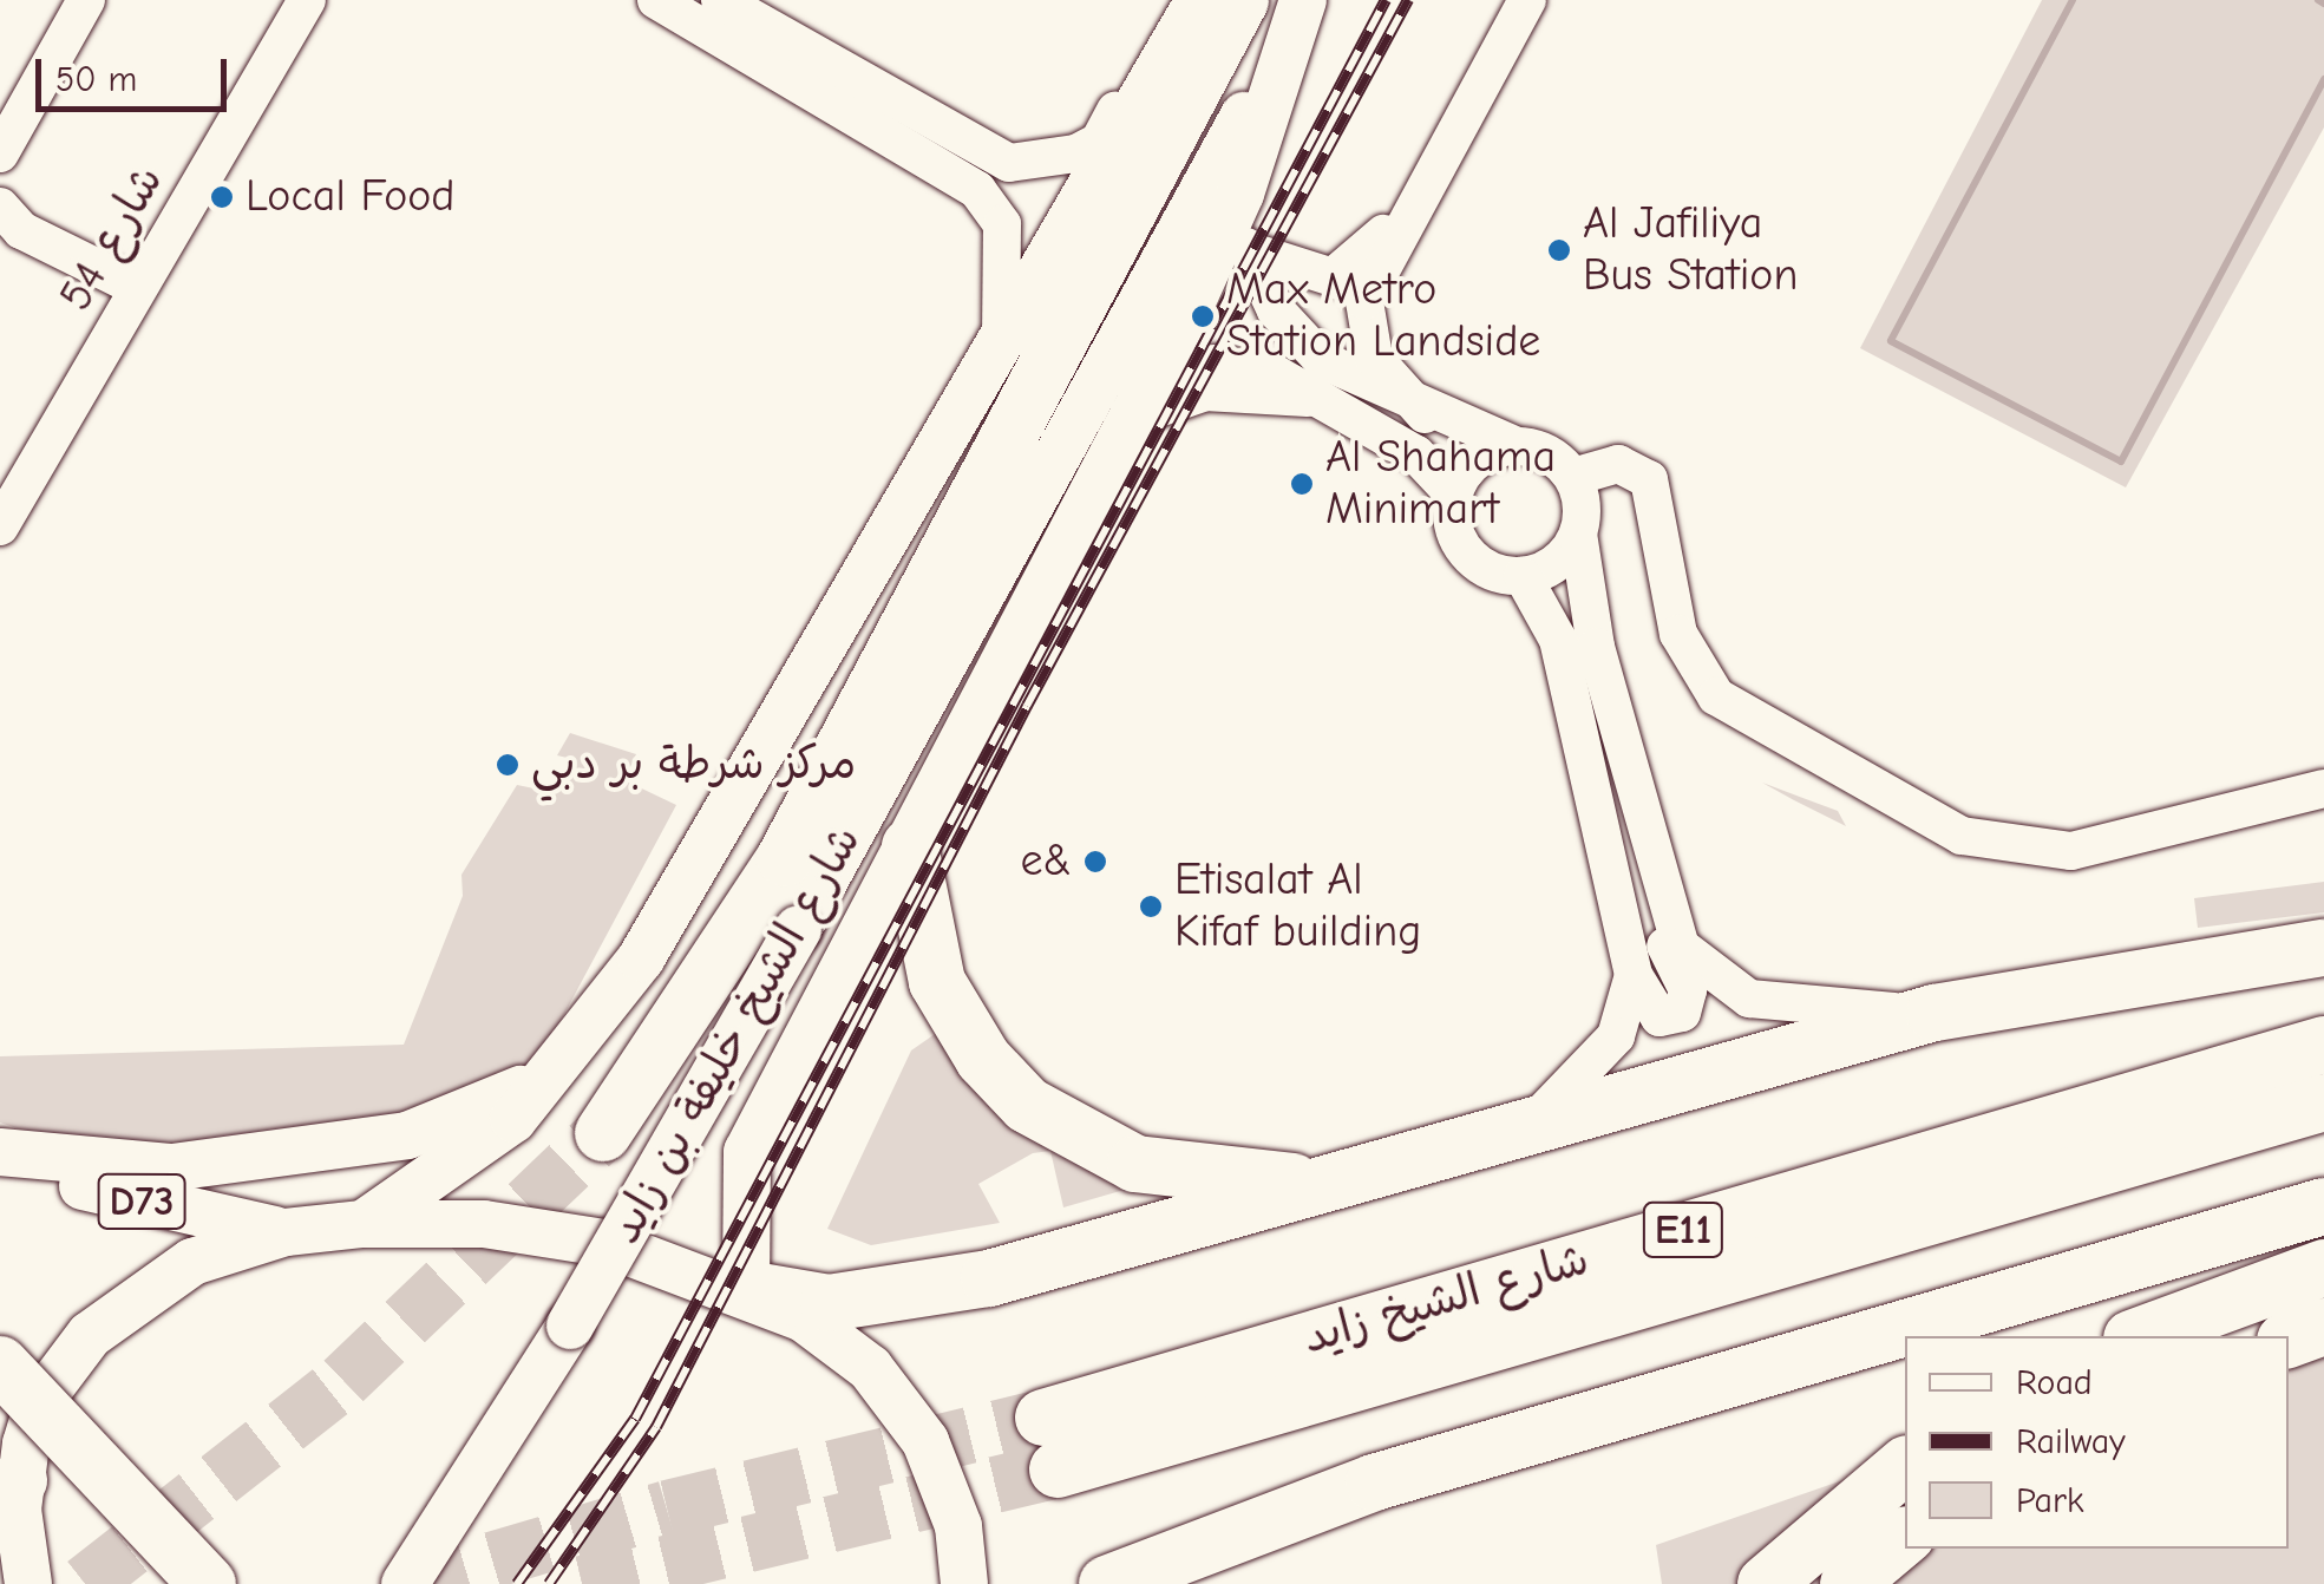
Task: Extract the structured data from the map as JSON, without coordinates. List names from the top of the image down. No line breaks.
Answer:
{"streets":{"highway":["E11","شارع الشيخ زايد"],"main road":["شارع الشيخ خليفة بن زايد","D73"],"street":["شارع 54"]},"places":["Local Food","Al Jafiliya Bus Station","Max Metro Station Landside","Al Shahama Minimart","مركز شرطة بر دبي","e&","Etisalat Al Kifaf building"],"legend":["Road","Railway","Park"],"scale_bar":"50 m"}
